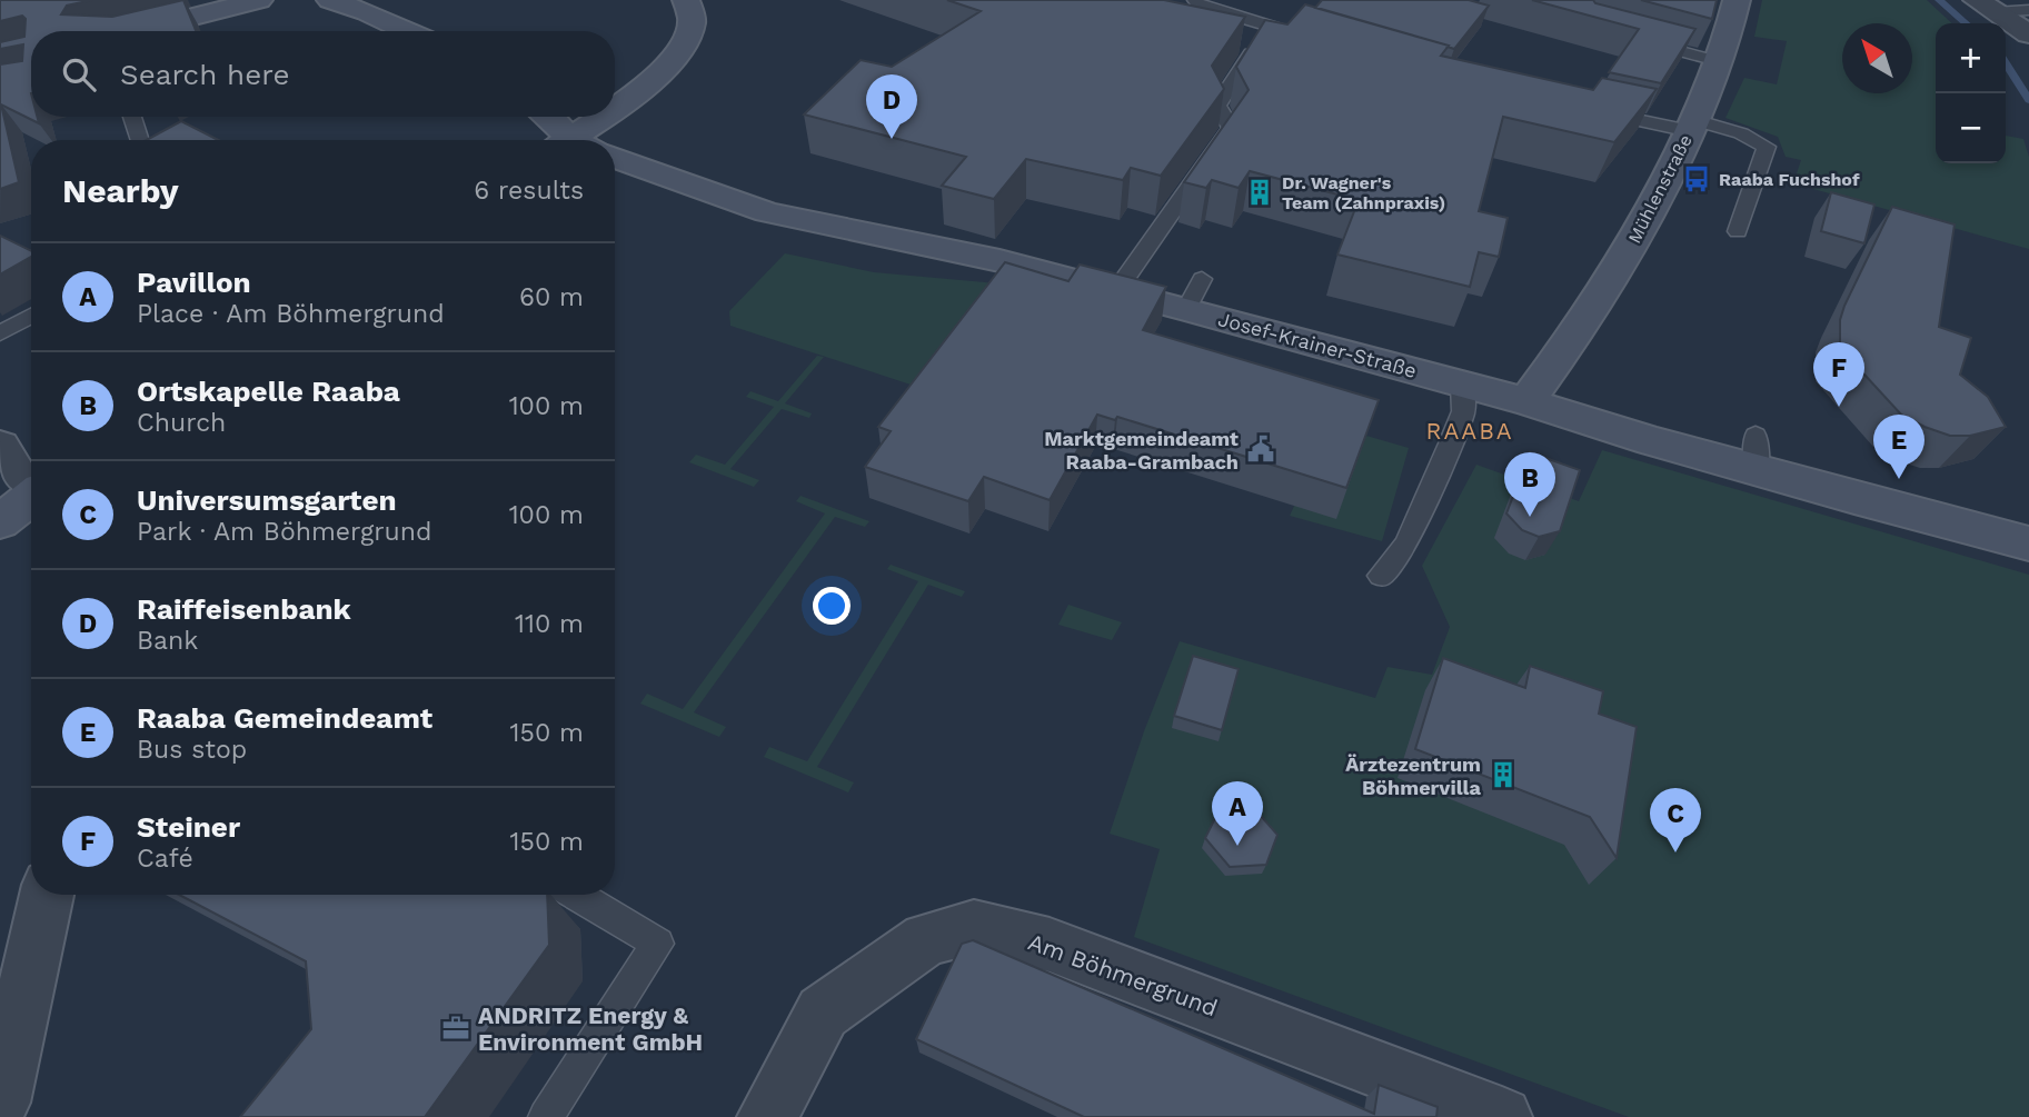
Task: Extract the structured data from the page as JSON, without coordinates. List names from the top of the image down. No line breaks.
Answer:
{"streets":{"main road":["Mühlenstraße","Josef-Krainer-Straße"],"street":["Am Böhmergrund"]},"crossings":[["Mühlenstraße","Josef-Krainer-Straße"]],"districts":["RAABA"],"places":{"bus stop":["Raaba Fuchshof"],"building":["Dr. Wagner's Team (Zahnpraxis)","Ärztezentrum Böhmervilla"],"public building":["Marktgemeindeamt Raaba-Grambach"],"office":["ANDRITZ Energy & Environment GmbH"]},"north":"top left","page":{"map_buttons":["+","−"],"search":"Search here","pins":["D","F","E","B","A","C"],"heading":["Nearby","6 results"],"list":[{"mark":"A","name":"Pavillon","note":"Place · Am Böhmergrund","value":"60 m"},{"mark":"B","name":"Ortskapelle Raaba","note":"Church","value":"100 m"},{"mark":"C","name":"Universumsgarten","note":"Park · Am Böhmergrund","value":"100 m"},{"mark":"D","name":"Raiffeisenbank","note":"Bank","value":"110 m"},{"mark":"E","name":"Raaba Gemeindeamt","note":"Bus stop","value":"150 m"},{"mark":"F","name":"Steiner","note":"Café","value":"150 m"}]}}
